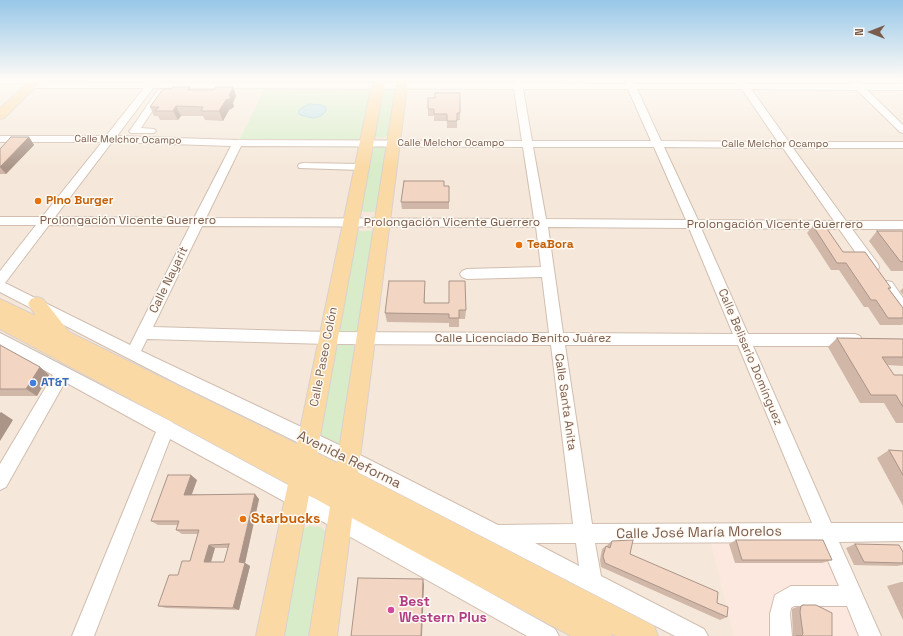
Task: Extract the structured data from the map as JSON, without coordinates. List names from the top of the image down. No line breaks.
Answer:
{"streets":{"main road":["Calle Paseo Colón","Avenida Reforma"],"street":["Calle Melchor Ocampo","Prolongación Vicente Guerrero","Calle Nayarit","Calle Licenciado Benito Juárez","Calle Belisario Domínguez","Calle Santa Anita","Calle José María Morelos"]},"crossings":[["Calle Melchor Ocampo","Calle Nayarit"],["Calle Melchor Ocampo","Calle Paseo Colón"],["Calle Melchor Ocampo","Calle Belisario Domínguez"],["Calle Melchor Ocampo","Calle Santa Anita"],["Prolongación Vicente Guerrero","Calle Nayarit"],["Prolongación Vicente Guerrero","Calle Paseo Colón"],["Prolongación Vicente Guerrero","Calle Belisario Domínguez"],["Prolongación Vicente Guerrero","Calle Santa Anita"],["Calle Nayarit","Calle Licenciado Benito Juárez"],["Calle Nayarit","Avenida Reforma"],["Calle Licenciado Benito Juárez","Calle Paseo Colón"],["Calle Licenciado Benito Juárez","Calle Belisario Domínguez"],["Calle Licenciado Benito Juárez","Calle Santa Anita"],["Calle Paseo Colón","Avenida Reforma"],["Calle Belisario Domínguez","Calle José María Morelos"],["Calle Santa Anita","Avenida Reforma"],["Calle Santa Anita","Calle José María Morelos"],["Avenida Reforma","Calle José María Morelos"]],"places":["Pino Burger","TeaBora","AT&T","Starbucks","Best Western Plus"],"north":"left"}
